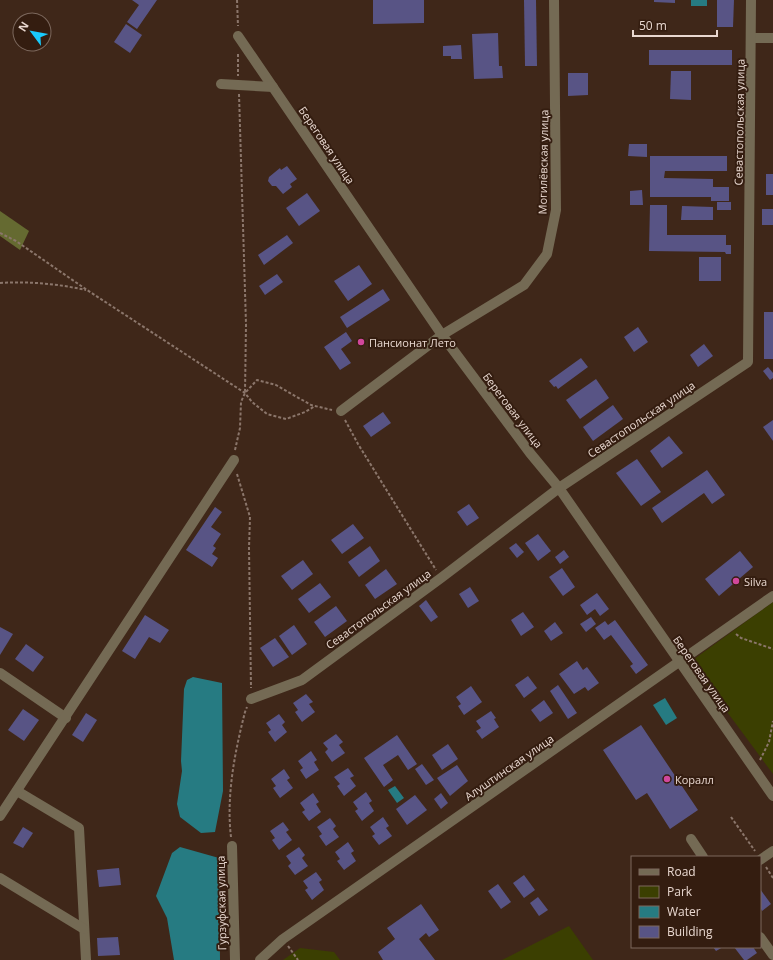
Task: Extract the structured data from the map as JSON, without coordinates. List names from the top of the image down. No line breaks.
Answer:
{"streets":{"street":["Севастопольская улица","Береговая улица","Могилёвская улица","Алуштинская улица","Гурзуфская улица"]},"crossings":[["Севастопольская улица","Береговая улица"],["Береговая улица","Могилёвская улица"],["Береговая улица","Алуштинская улица"]],"places":["Пансионат Лето","Silva","Коралл"],"legend":["Road","Park","Water","Building"],"scale_bar":"50 m","north":"top left"}
